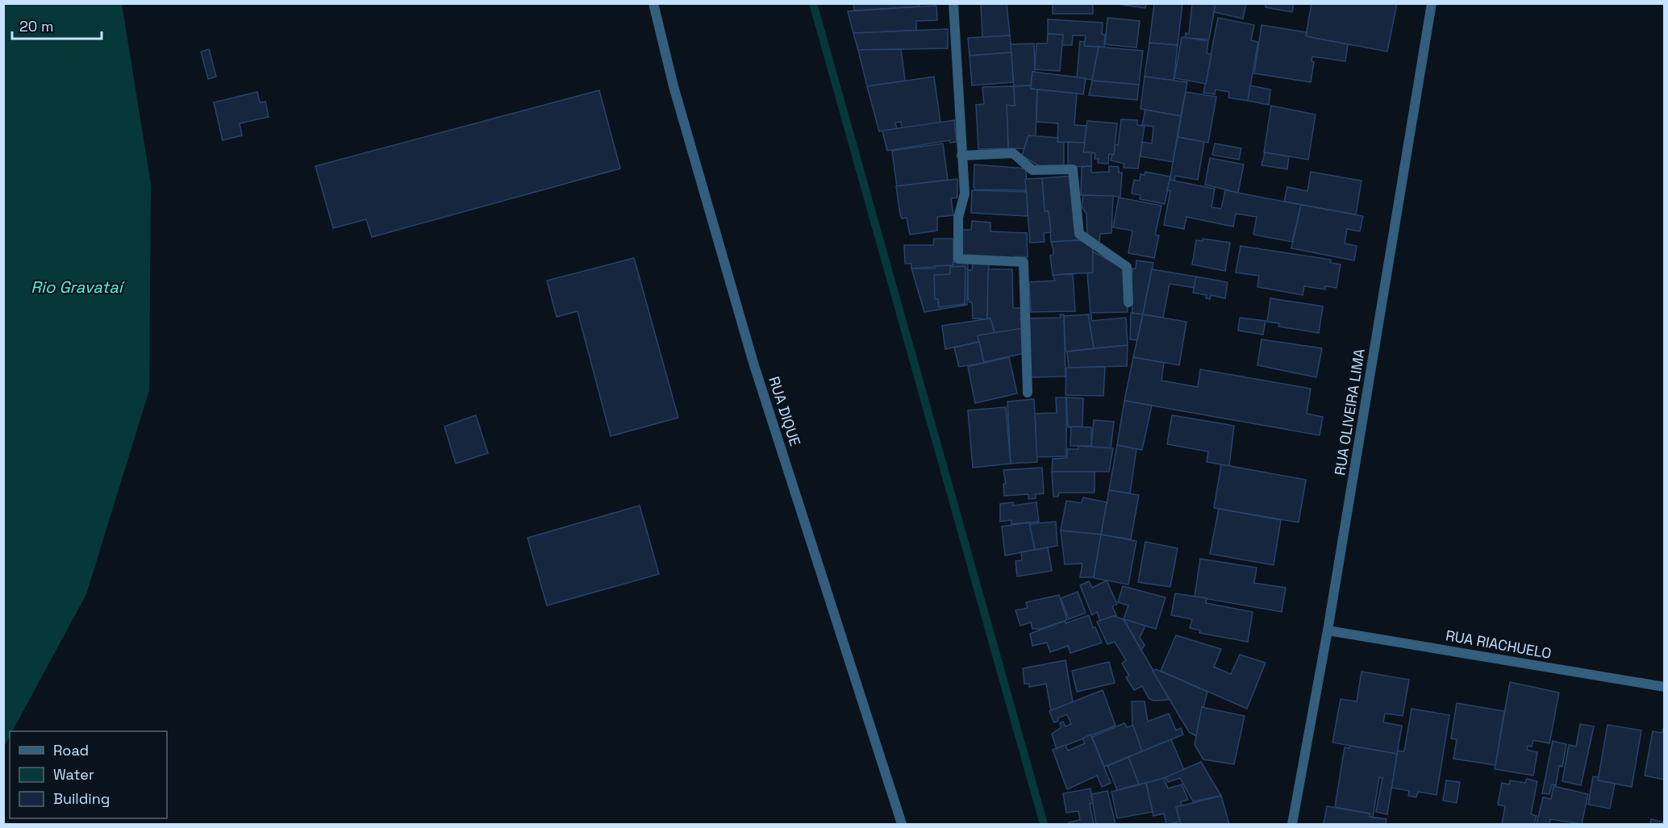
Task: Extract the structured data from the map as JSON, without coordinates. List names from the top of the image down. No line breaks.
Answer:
{"streets":{"street":["RUA DIQUE","RUA OLIVEIRA LIMA","RUA RIACHUELO"]},"crossings":[["RUA OLIVEIRA LIMA","RUA RIACHUELO"]],"water":["Rio Gravataí"],"legend":["Road","Water","Building"],"scale_bar":"20 m"}
